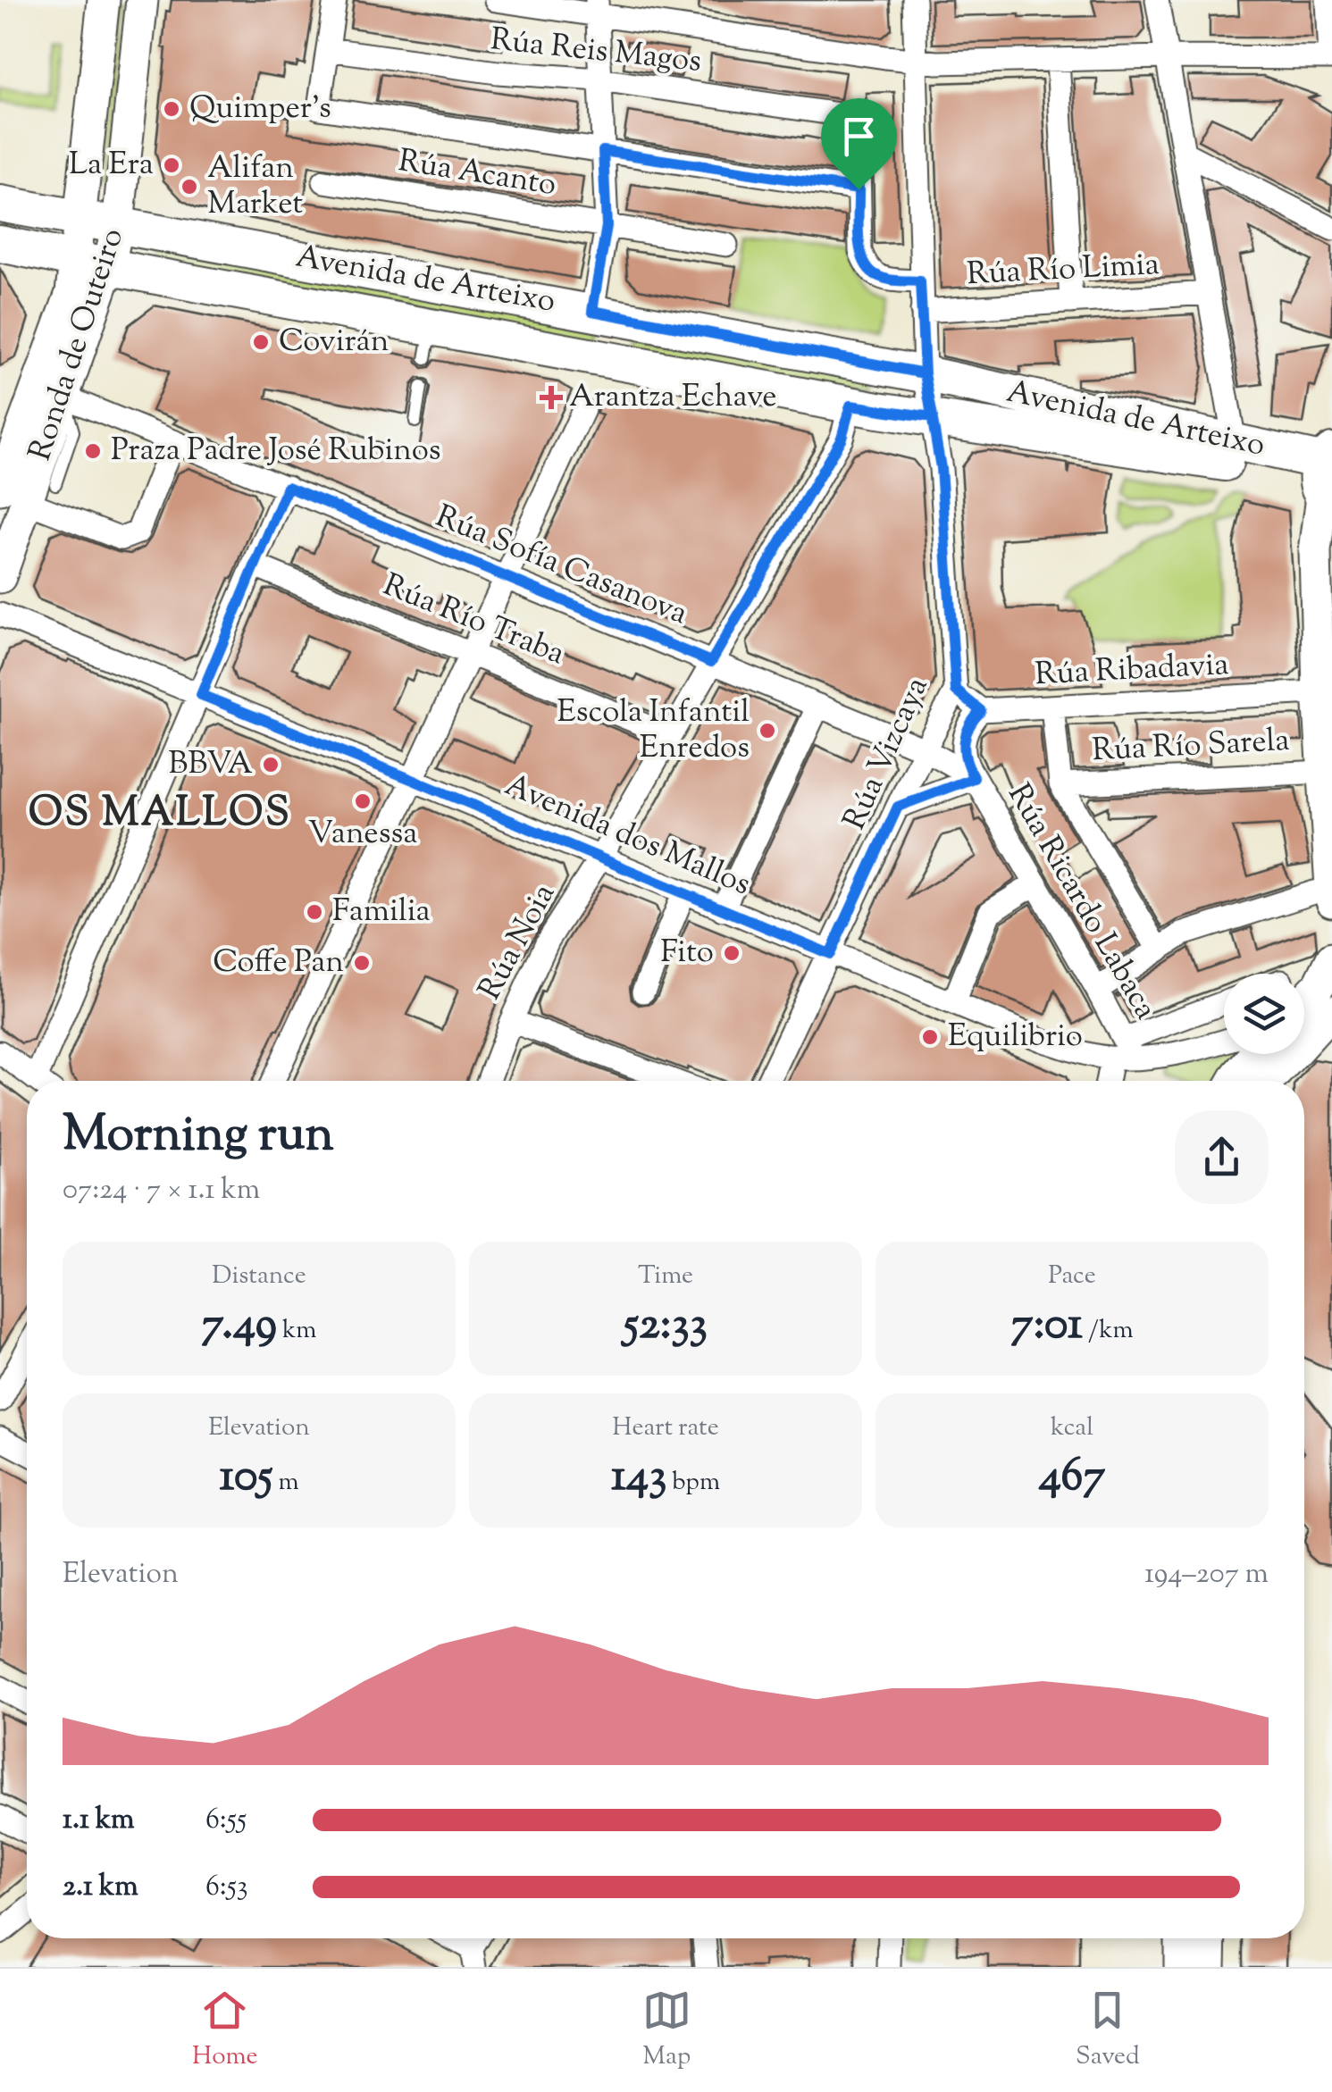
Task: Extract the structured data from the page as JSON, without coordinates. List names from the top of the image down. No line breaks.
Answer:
{"streets":{"main road":["Avenida de Arteixo","Ronda de Outeiro"],"street":["Rúa Reis Magos","Rúa Acanto","Rúa Río Limia","Rúa Sofía Casanova","Rúa Río Traba","Rúa Ribadavia","Rúa Río Sarela","Rúa Vizcaya","Avenida dos Mallos","Rúa Ricardo Labaca","Rúa Noia"]},"crossings":[["Rúa Río Limia","Rúa Vizcaya"],["Avenida de Arteixo","Ronda de Outeiro"],["Avenida de Arteixo","Rúa Vizcaya"],["Avenida de Arteixo","Rúa Noia"],["Rúa Sofía Casanova","Rúa Vizcaya"],["Rúa Sofía Casanova","Rúa Ricardo Labaca"],["Rúa Sofía Casanova","Rúa Noia"],["Rúa Río Traba","Rúa Noia"],["Rúa Ribadavia","Rúa Ricardo Labaca"],["Rúa Vizcaya","Avenida dos Mallos"],["Rúa Vizcaya","Rúa Ricardo Labaca"],["Avenida dos Mallos","Rúa Ricardo Labaca"],["Avenida dos Mallos","Rúa Noia"]],"districts":["OS MALLOS"],"places":{"other":["Quimper's","La Era","Alifan Market","Covirán","Praza Padre José Rubinos","Escola Infantil Enredos","BBVA","Vanessa","Familia","Fito","Coffe Pan","Equilibrio"],"health":["Arantza Echave"]},"page":{"heading":["Morning run","07:24 · 7 × 1.1 km"],"stats":[["Distance","7.49 km"],["Time","52:33"],["Pace","7:01 /km"],["Elevation","105 m"],["Heart rate","143 bpm"],["kcal","467"]],"chart":["Elevation","194–207 m"],"list":[{"name":"1.1 km","note":"6:55"},{"name":"2.1 km","note":"6:53"}],"tabs":["Home","Map","Saved"]}}
